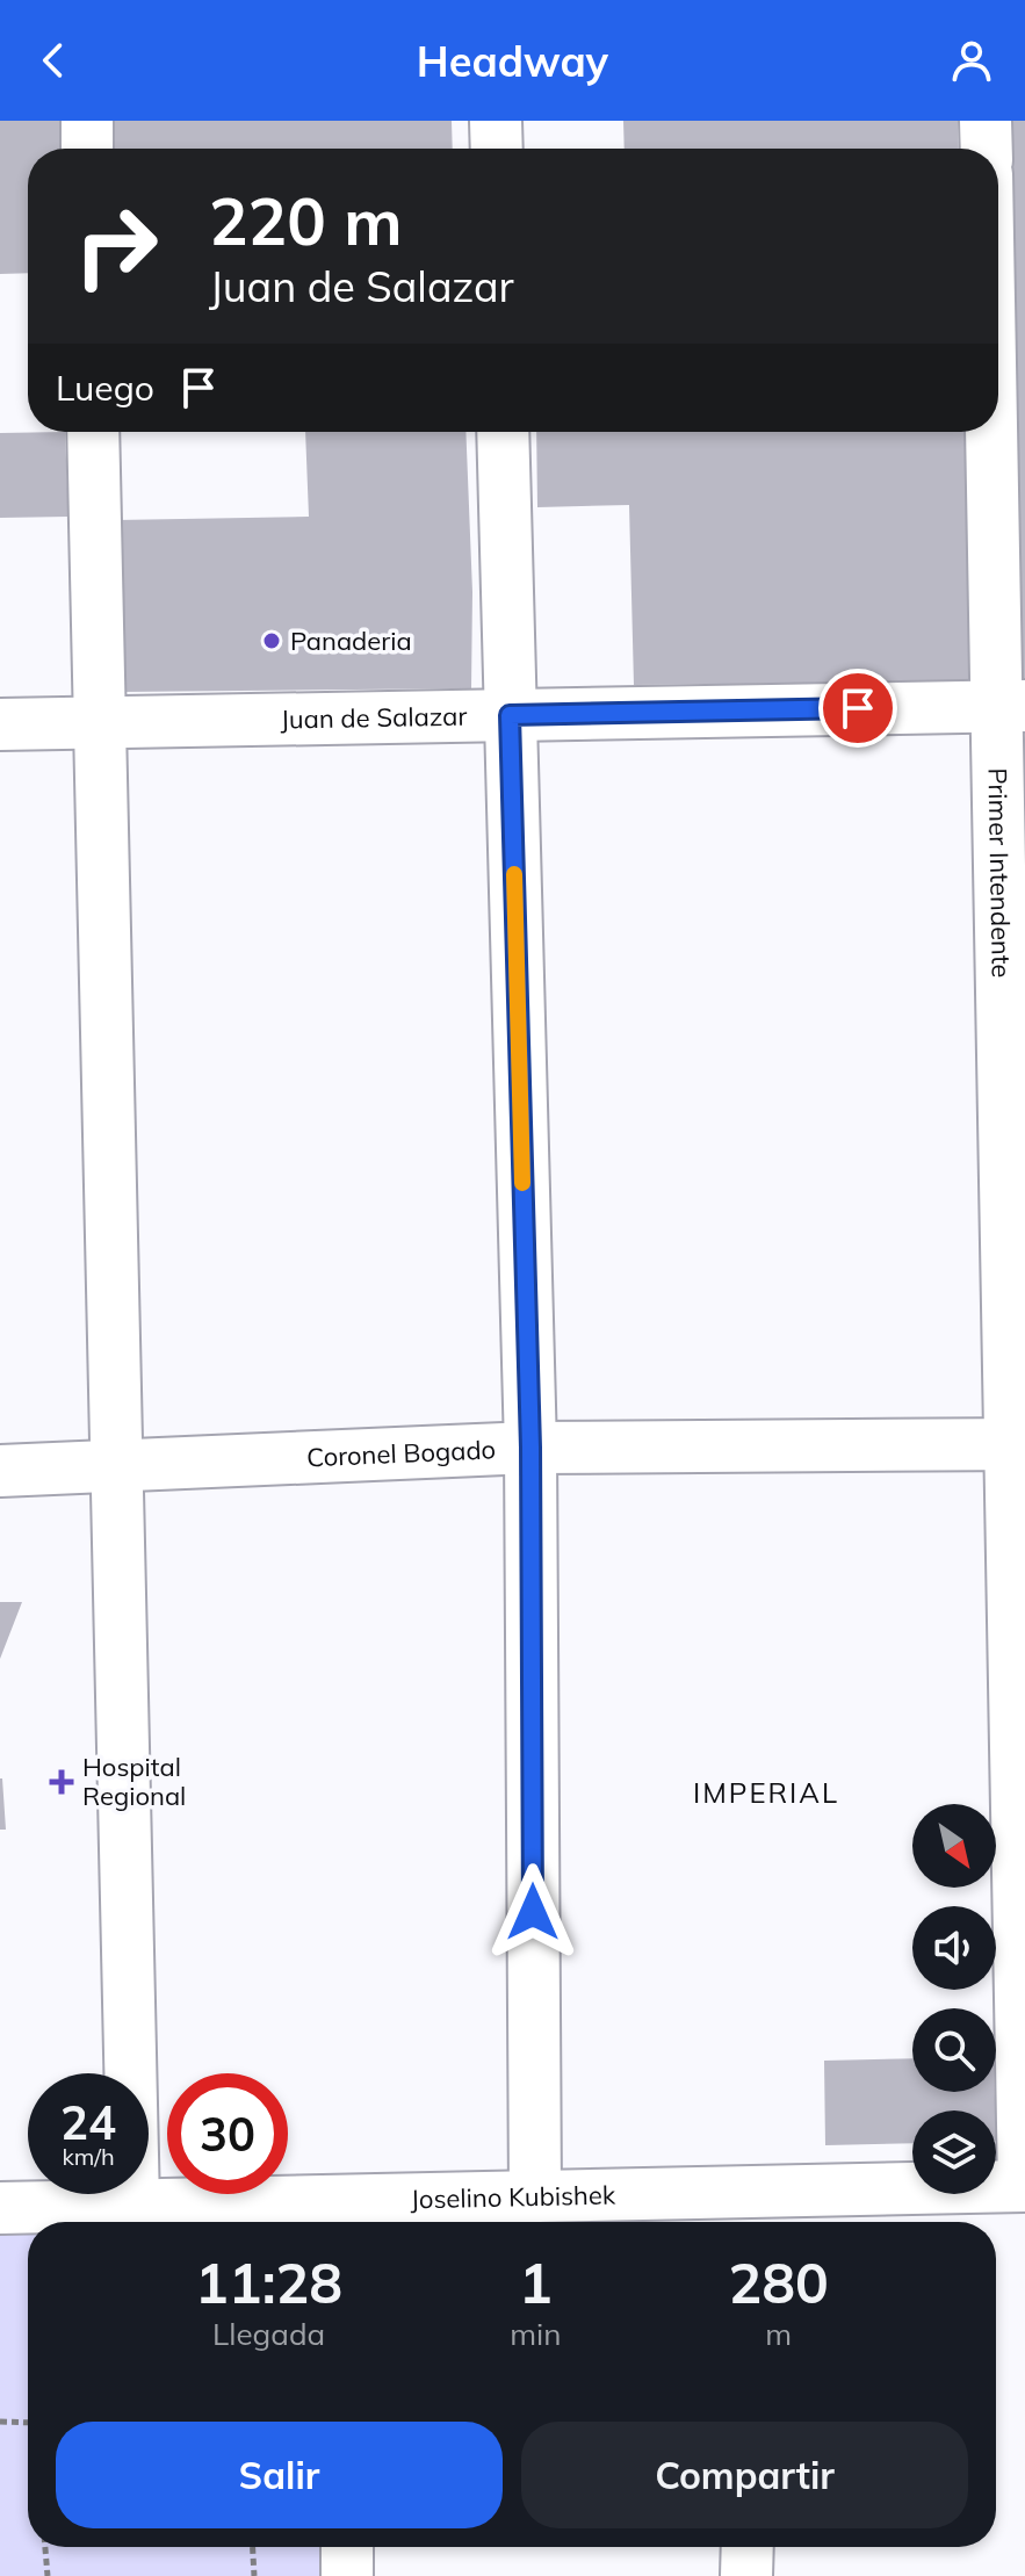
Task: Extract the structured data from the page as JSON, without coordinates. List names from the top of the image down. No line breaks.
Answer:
{"streets":{"street":["Juan de Salazar","Primer Intendente","Coronel Bogado","Joselino Kubishek"]},"crossings":[["Juan de Salazar","Primer Intendente"],["Primer Intendente","Coronel Bogado"],["Primer Intendente","Joselino Kubishek"]],"districts":["IMPERIAL"],"places":{"other":["Panaderia"],"health":["Hospital Regional"]},"north":"bottom right","page":{"header":"Headway","turn":["220 m","Juan de Salazar"],"then":"Luego","speed":"24 km/h","limit":"30","eta":["11:28","Llegada","1","min","280","m"],"buttons":["Salir","Compartir"]}}
